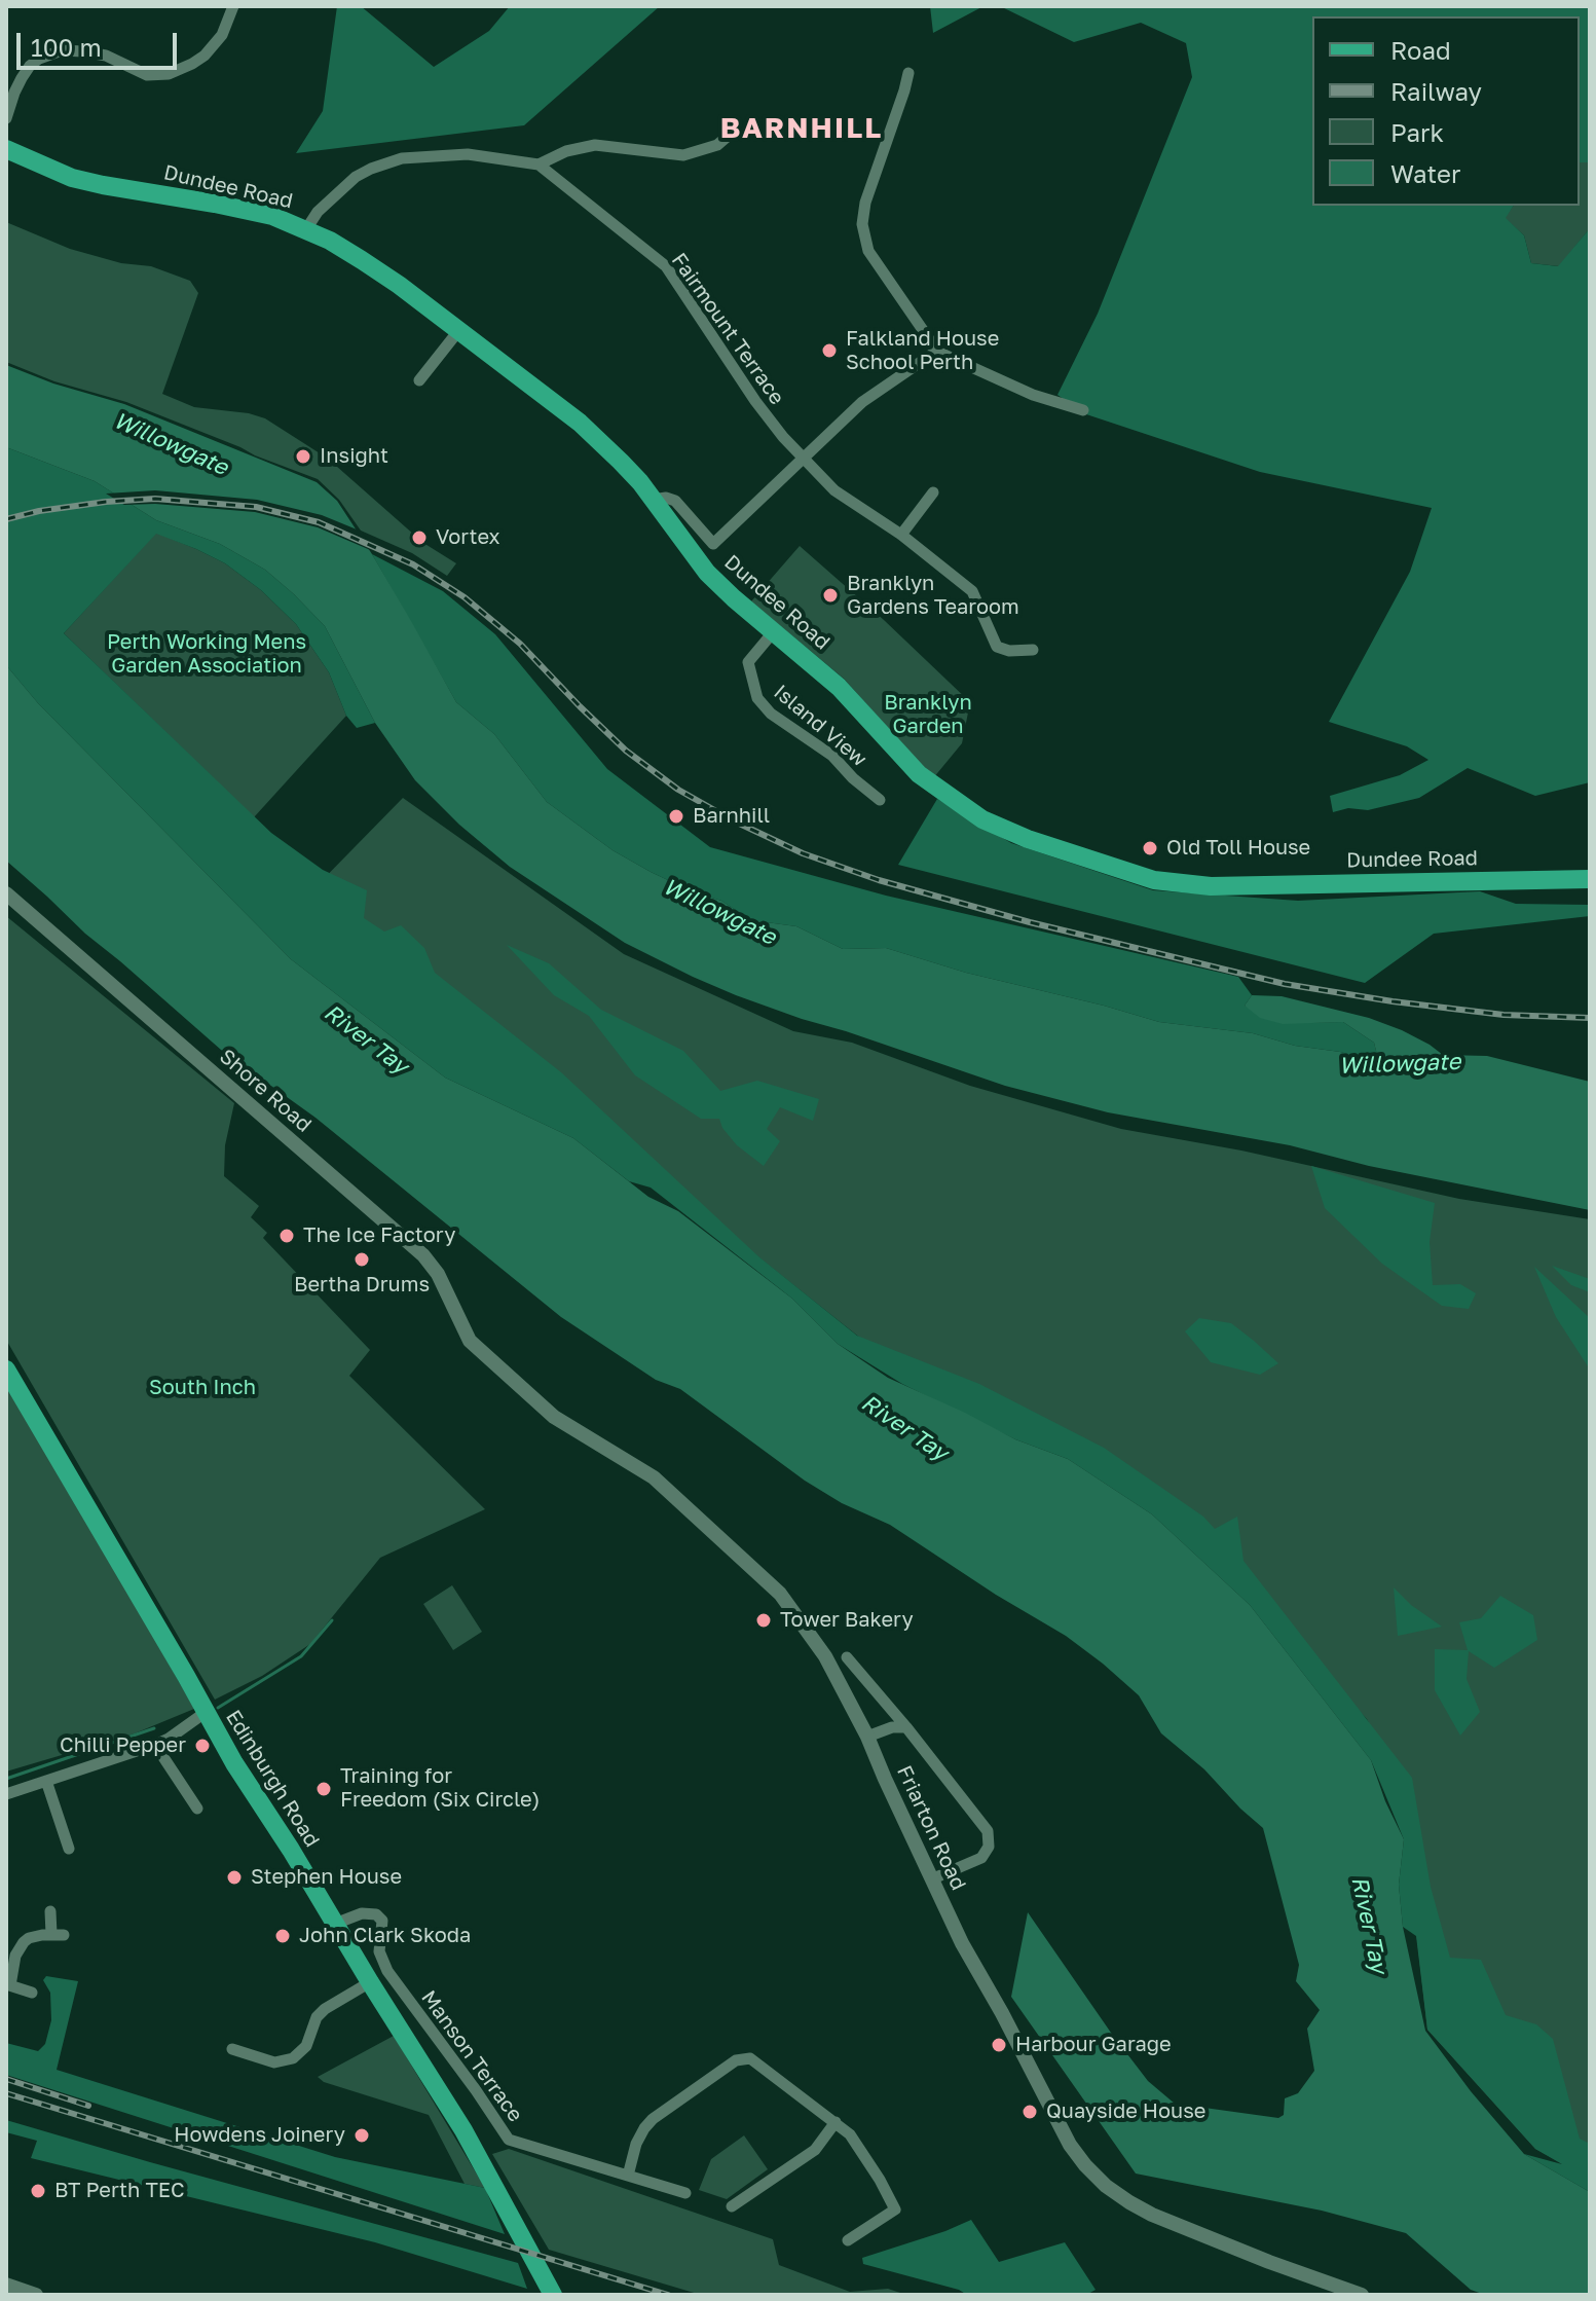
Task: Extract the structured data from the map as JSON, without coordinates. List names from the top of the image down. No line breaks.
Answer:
{"streets":{"main road":["Dundee Road","Edinburgh Road"],"street":["Fairmount Terrace","Island View","Shore Road","Friarton Road","Manson Terrace"]},"crossings":[["Dundee Road","Island View"],["Shore Road","Friarton Road"],["Edinburgh Road","Manson Terrace"]],"districts":["BARNHILL"],"water":["Willowgate","River Tay"],"parks":["Perth Working Mens Garden Association","Branklyn Garden","South Inch"],"places":["Falkland House School Perth","Insight","Vortex","Branklyn Gardens Tearoom","Barnhill","Old Toll House","The Ice Factory","Bertha Drums","Tower Bakery","Chilli Pepper","Training for Freedom (Six Circle)","Stephen House","John Clark Skoda","Harbour Garage","Quayside House","Howdens Joinery","BT Perth TEC"],"legend":["Road","Railway","Park","Water"],"scale_bar":"100 m"}
